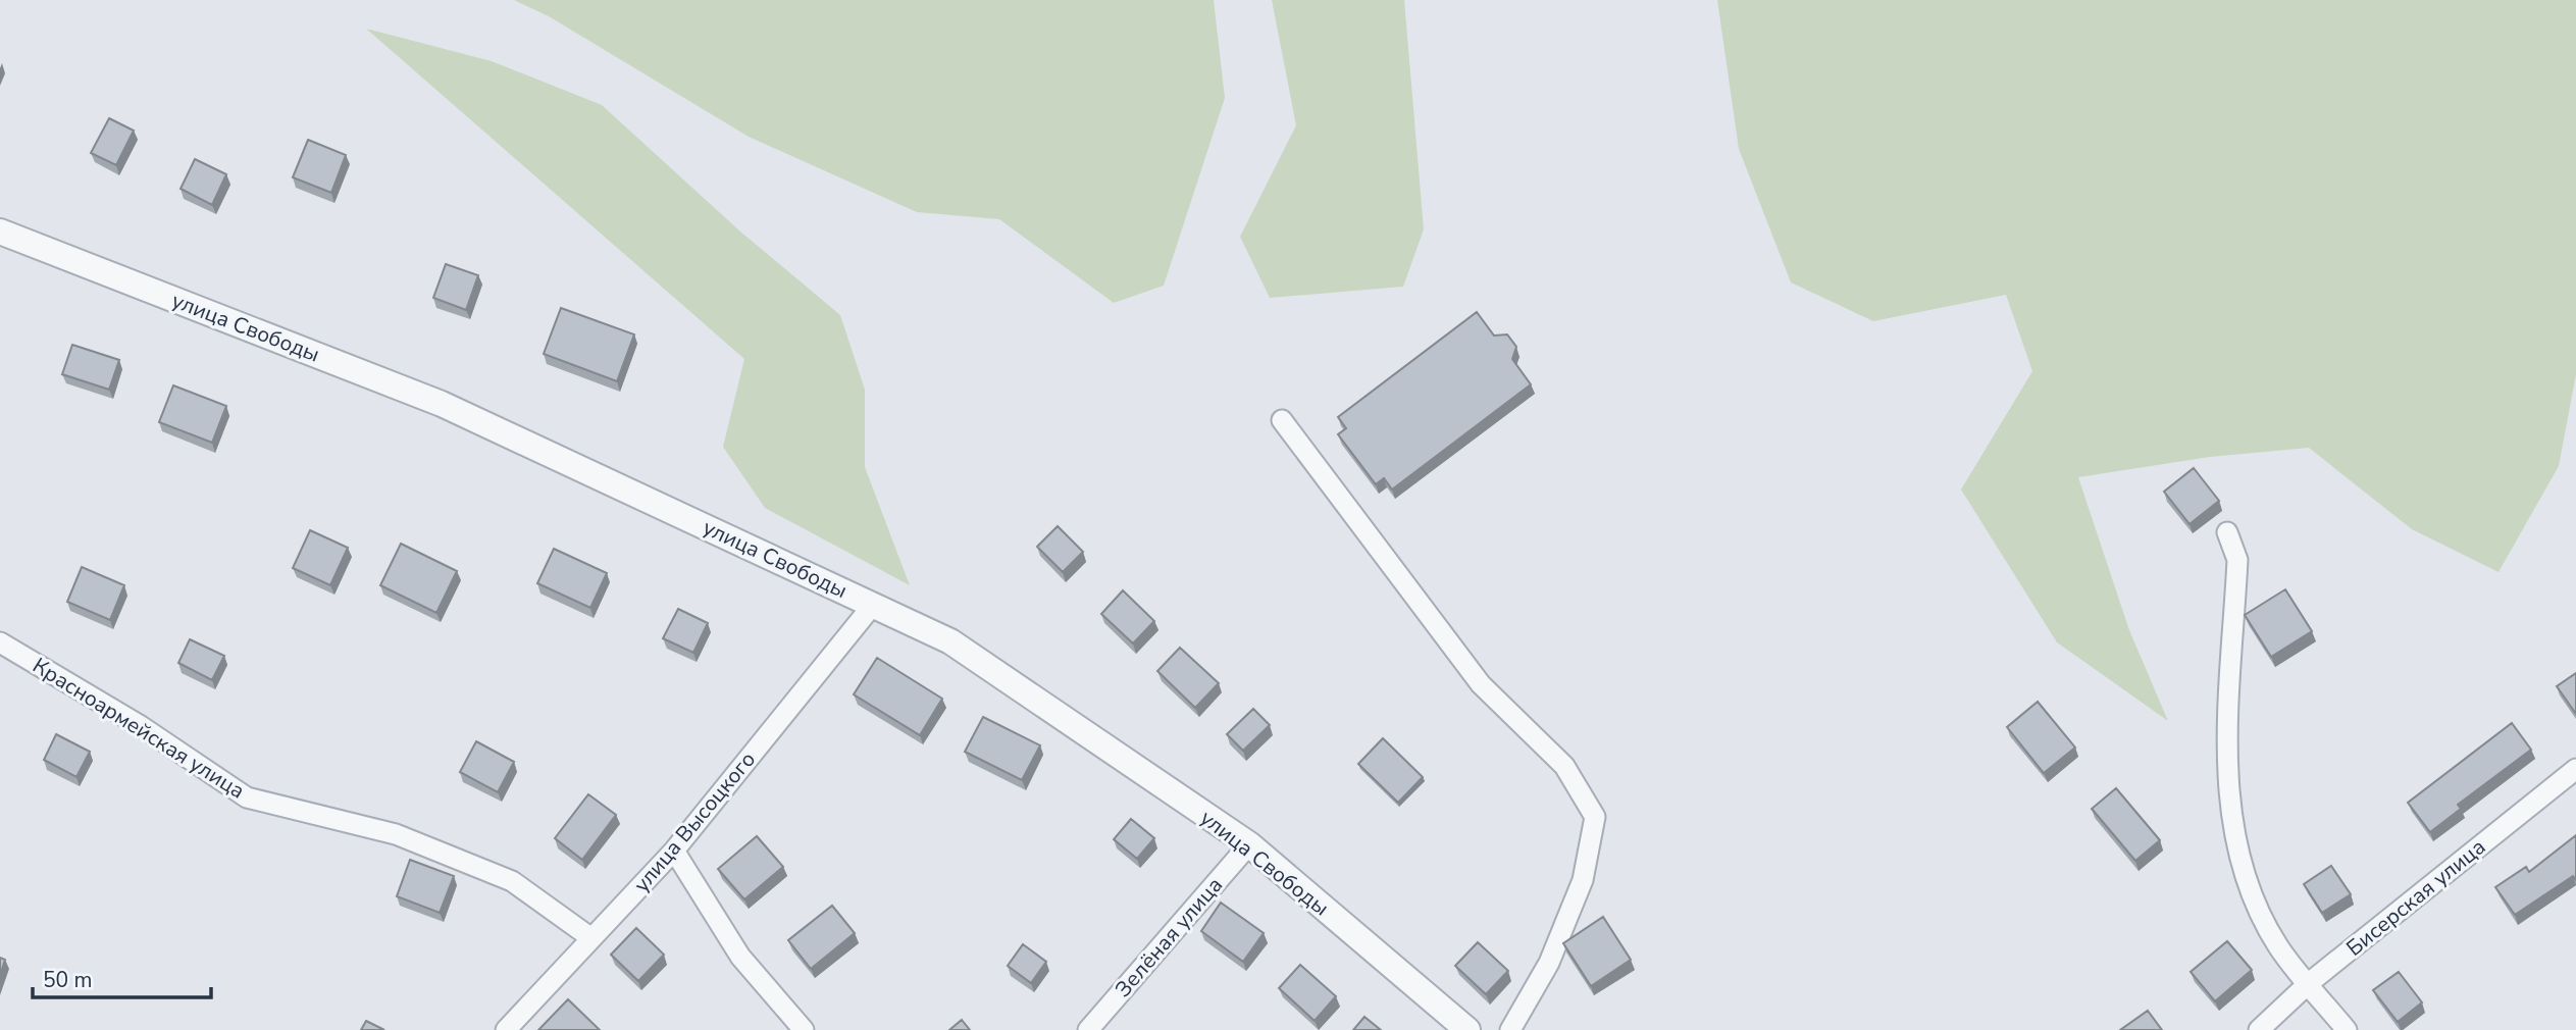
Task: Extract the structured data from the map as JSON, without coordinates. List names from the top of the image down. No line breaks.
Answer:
{"streets":{"street":["улица Свободы","Красноармейская улица","улица Высоцкого","Бисерская улица","Зелёная улица"]},"crossings":[["улица Свободы","улица Высоцкого"],["улица Свободы","Зелёная улица"],["Красноармейская улица","улица Высоцкого"]],"scale_bar":"50 m"}
